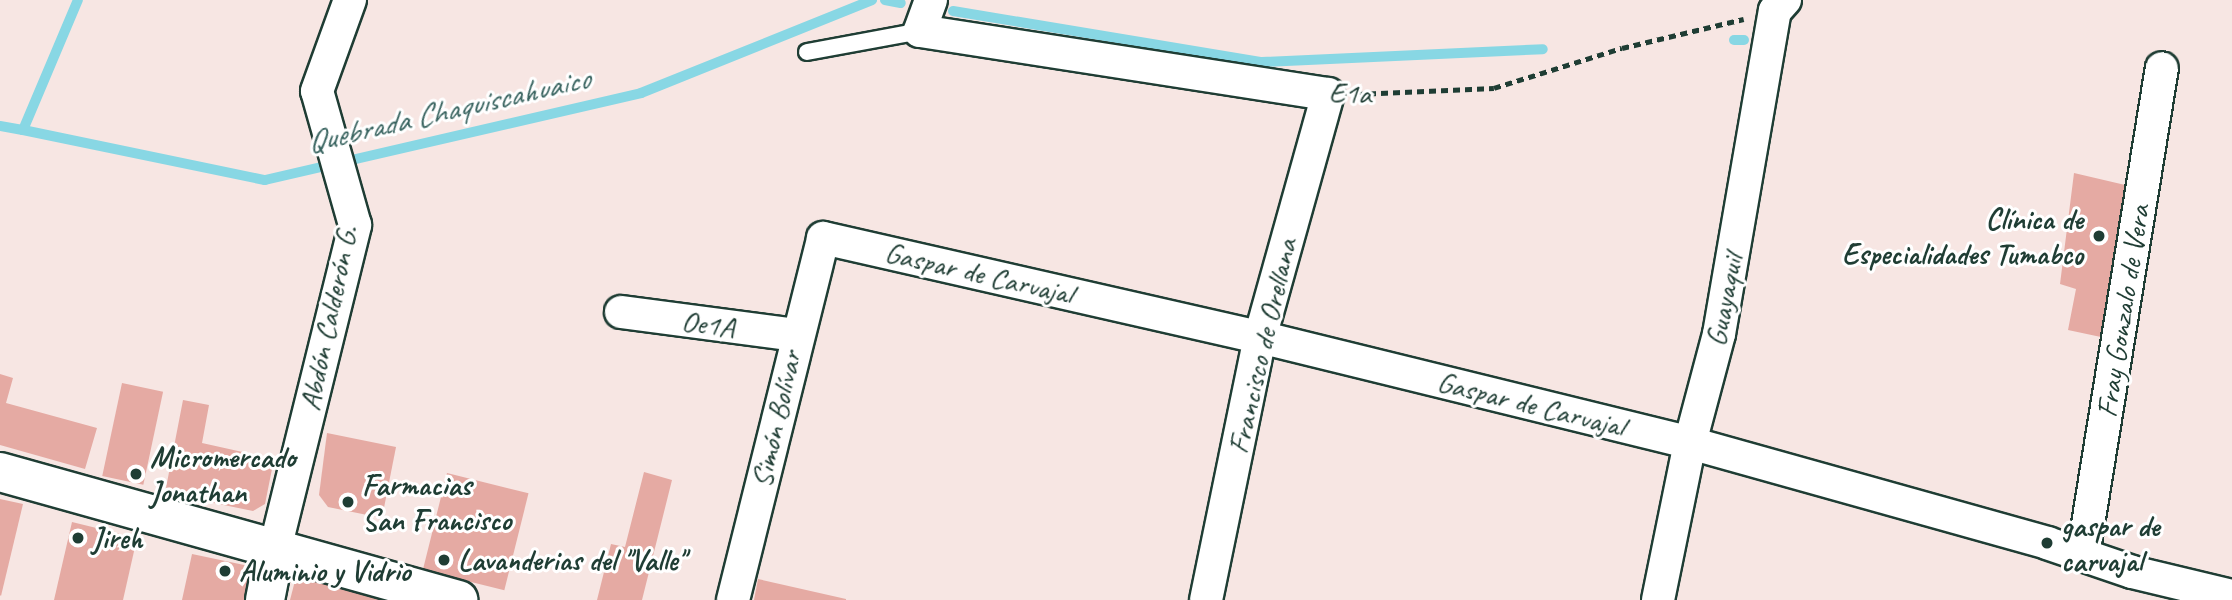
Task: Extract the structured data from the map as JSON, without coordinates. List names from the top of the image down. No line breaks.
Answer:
{"streets":{"street":["E1a","Gaspar de Carvajal","Guayaquil","Fray Gonzalo de Vera","Abdón Calderón G.","Oe1A","Francisco de Orellana","Simón Bolívar"]},"crossings":[["E1a","Guayaquil"],["E1a","Francisco de Orellana"],["Gaspar de Carvajal","Guayaquil"],["Gaspar de Carvajal","Fray Gonzalo de Vera"],["Gaspar de Carvajal","Francisco de Orellana"],["Gaspar de Carvajal","Simón Bolívar"],["Oe1A","Simón Bolívar"]],"water":["Quebrada Chaquiscahuaico"],"places":["Clínica de Especialidades Tumabco","Micromercado Jonathan","Farmacias San Francisco","Jireh","gaspar de carvajal","Lavanderias del \"Valle\"","Aluminio y Vidrio"]}
